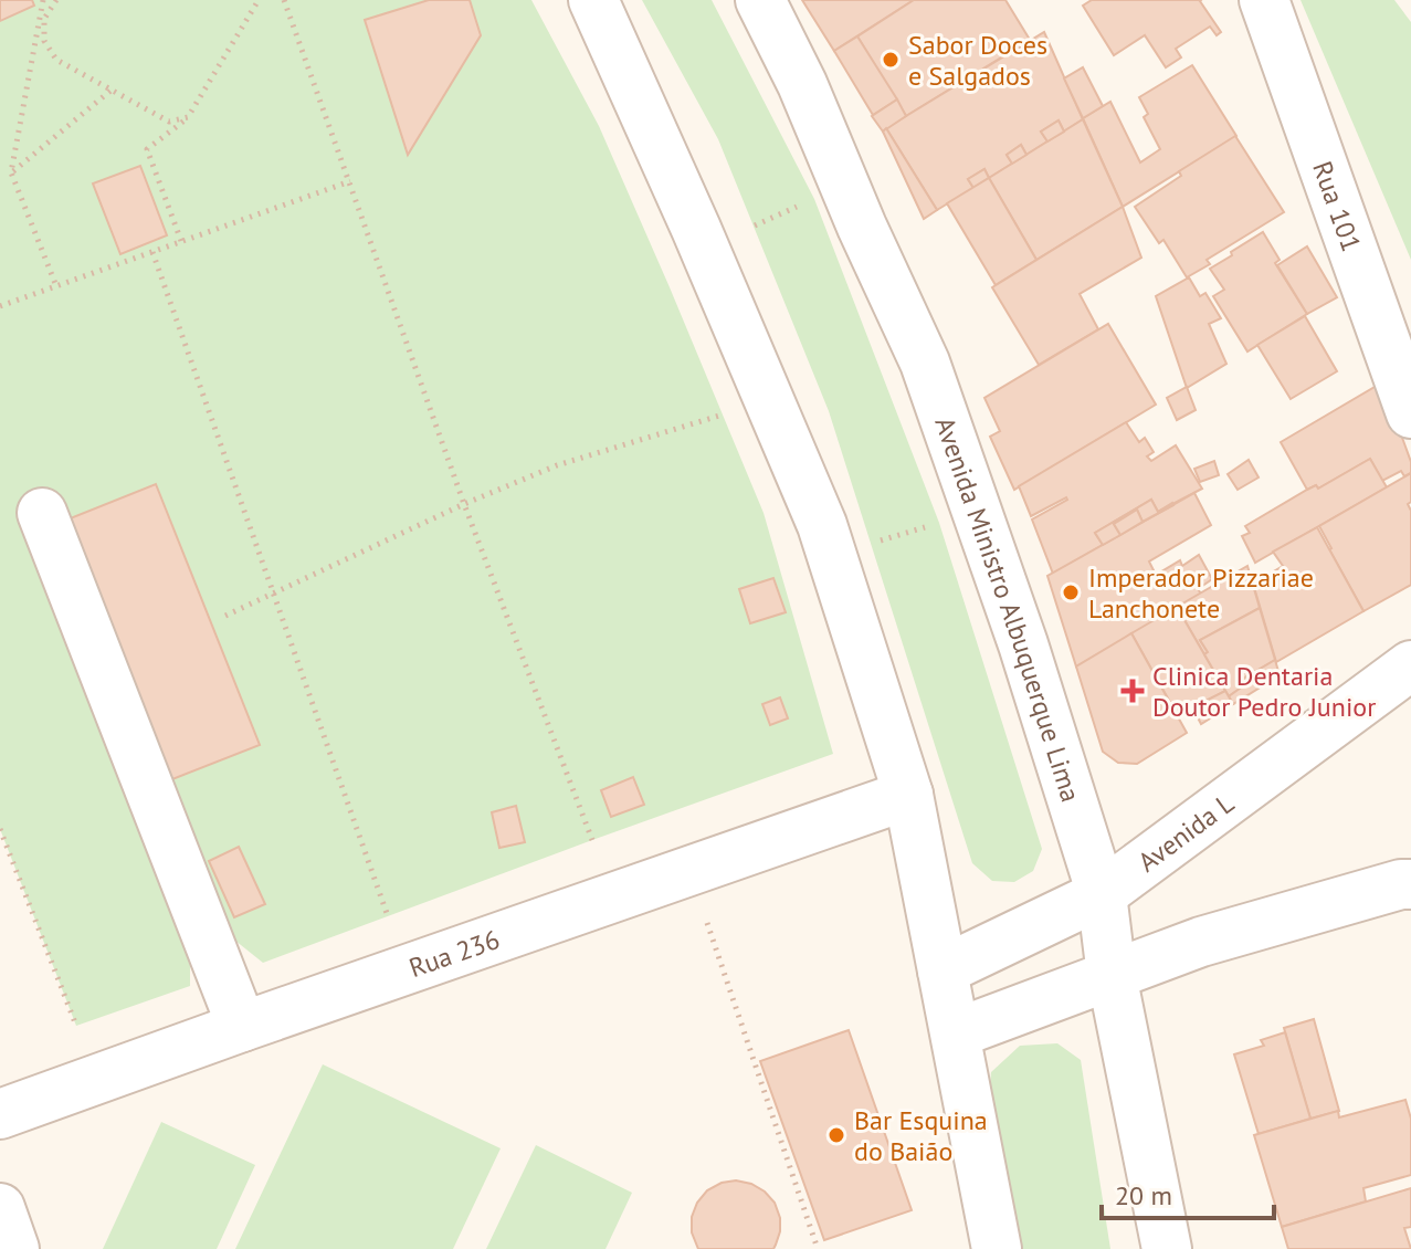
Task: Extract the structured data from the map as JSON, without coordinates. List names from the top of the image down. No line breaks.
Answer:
{"streets":{"street":["Rua 101","Avenida Ministro Albuquerque Lima","Avenida L","Rua 236"]},"crossings":[["Avenida Ministro Albuquerque Lima","Avenida L"]],"places":{"other":["Sabor Doces e Salgados","Imperador Pizzariae Lanchonete","Bar Esquina do Baião"],"health":["Clinica Dentaria Doutor Pedro Junior"]},"scale_bar":"20 m"}
